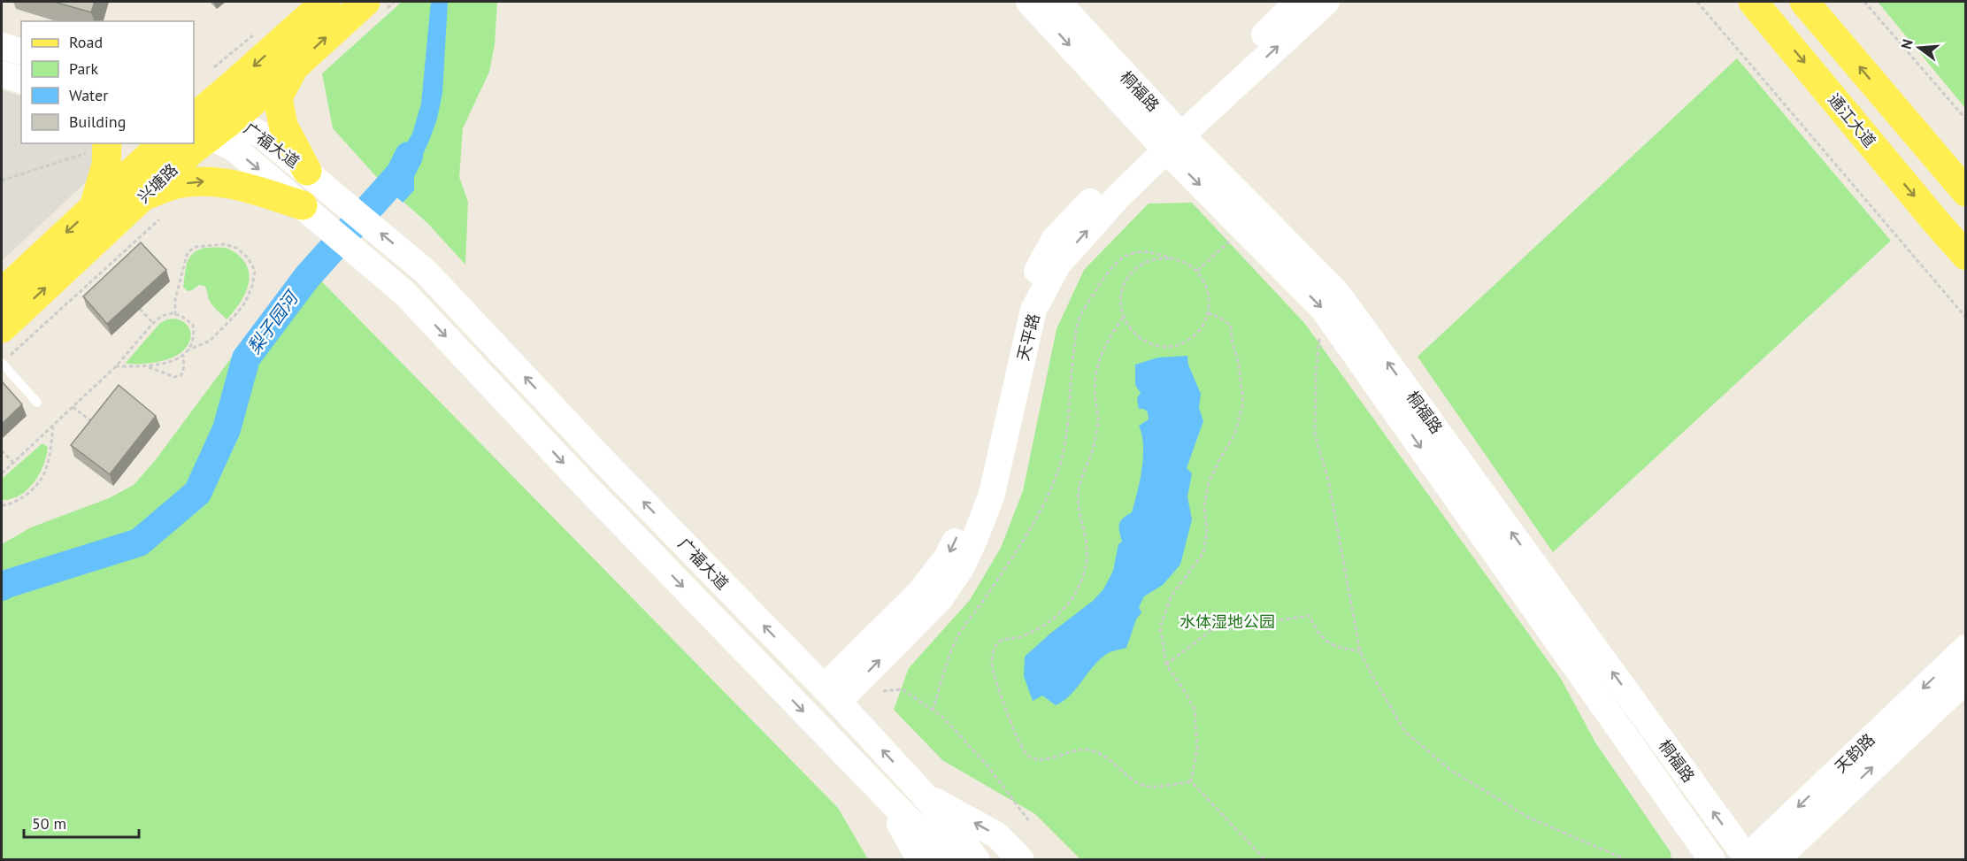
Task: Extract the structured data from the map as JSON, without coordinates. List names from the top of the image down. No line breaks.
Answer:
{"streets":{"main road":["通江大道","兴塘路"],"street":["桐福路","广福大道","天平路","天韵路"]},"crossings":[["桐福路","天平路"],["桐福路","天韵路"],["广福大道","兴塘路"],["广福大道","天平路"]],"water":["梨子园河"],"parks":["水体湿地公园"],"legend":["Road","Park","Water","Building"],"scale_bar":"50 m","north":"left"}
